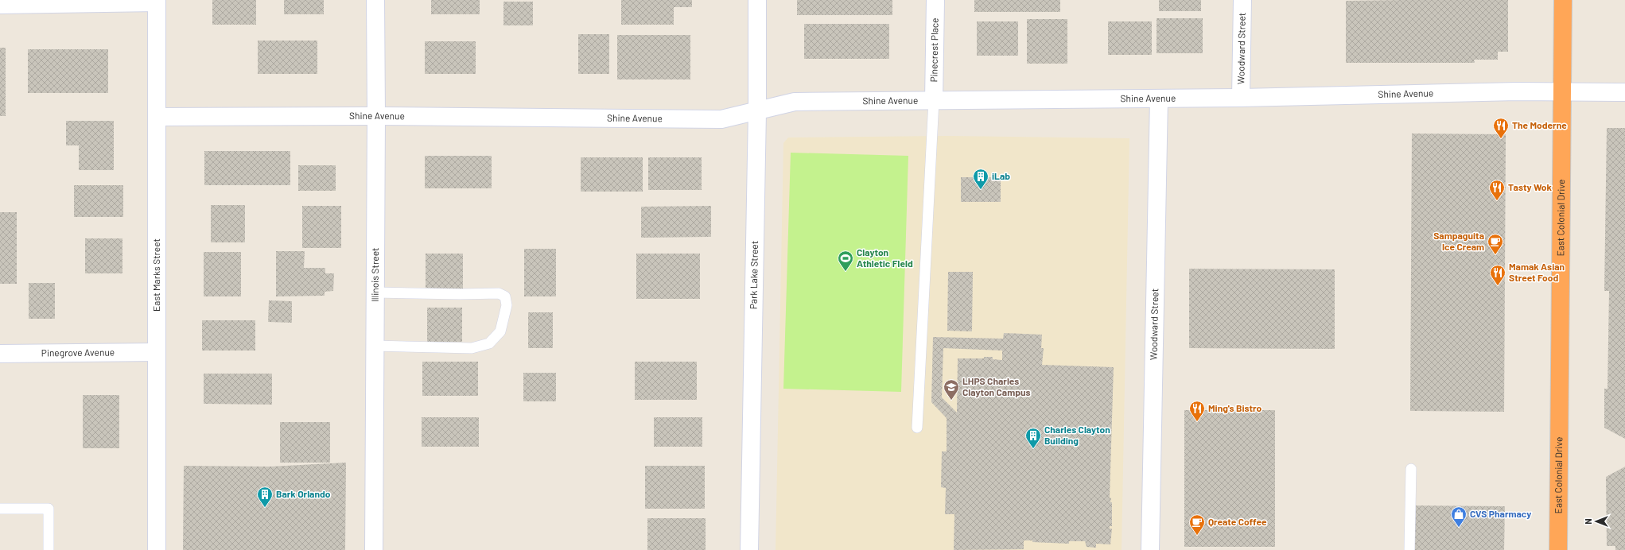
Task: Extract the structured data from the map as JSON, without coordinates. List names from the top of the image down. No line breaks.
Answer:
{"streets":{"highway":["East Colonial Drive"],"street":["Woodward Street","Pinecrest Place","Shine Avenue","East Marks Street","Illinois Street","Park Lake Street","Pinegrove Avenue"]},"crossings":[["Woodward Street","Shine Avenue"],["Pinecrest Place","Shine Avenue"],["Shine Avenue","East Colonial Drive"],["Shine Avenue","East Marks Street"],["Shine Avenue","Illinois Street"],["Shine Avenue","Park Lake Street"],["East Marks Street","Pinegrove Avenue"]],"places":{"restaurant":["The Moderne","Tasty Wok","Mamak Asian Street Food","Ming's Bistro"],"building":["iLab","Charles Clayton Building","Bark Orlando"],"cafe":["Sampaguita Ice Cream","Qreate Coffee"],"sports":["Clayton Athletic FIeld"],"school or university":["LHPS Charles Clayton Campus"],"shop":["CVS Pharmacy"]},"north":"left"}
